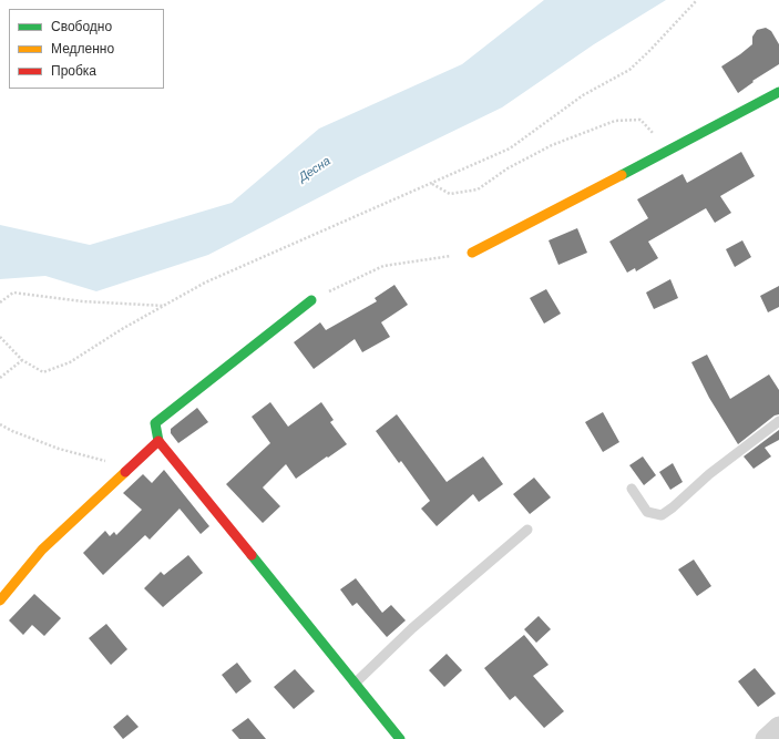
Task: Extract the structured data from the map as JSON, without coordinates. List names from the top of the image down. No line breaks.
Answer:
{"water":["Десна"],"legend":["Свободно","Медленно","Пробка"]}
